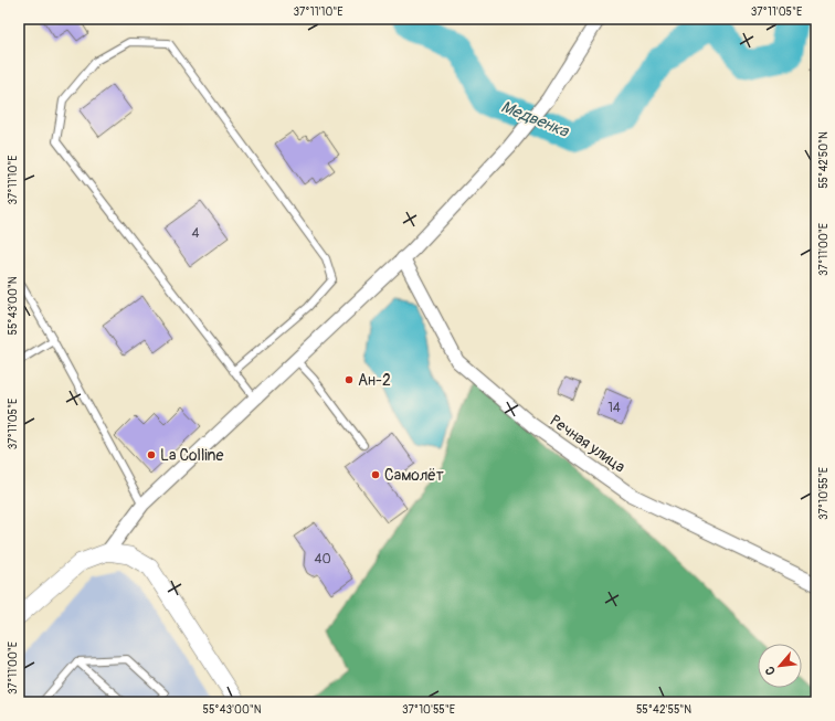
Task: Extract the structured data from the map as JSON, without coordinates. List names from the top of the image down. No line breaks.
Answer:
{"streets":{"street":["Речная улица"]},"water":["Медвенка"],"places":["Ан-2","La Colline","Самолёт"],"house_numbers":["4","14","40"],"north":"bottom left","coordinates":["37°11'10\"E","37°11'05\"E","55°42'50\"N","37°11'00\"E","55°43'00\"N","37°10'55\"E","55°42'55\"N"]}
